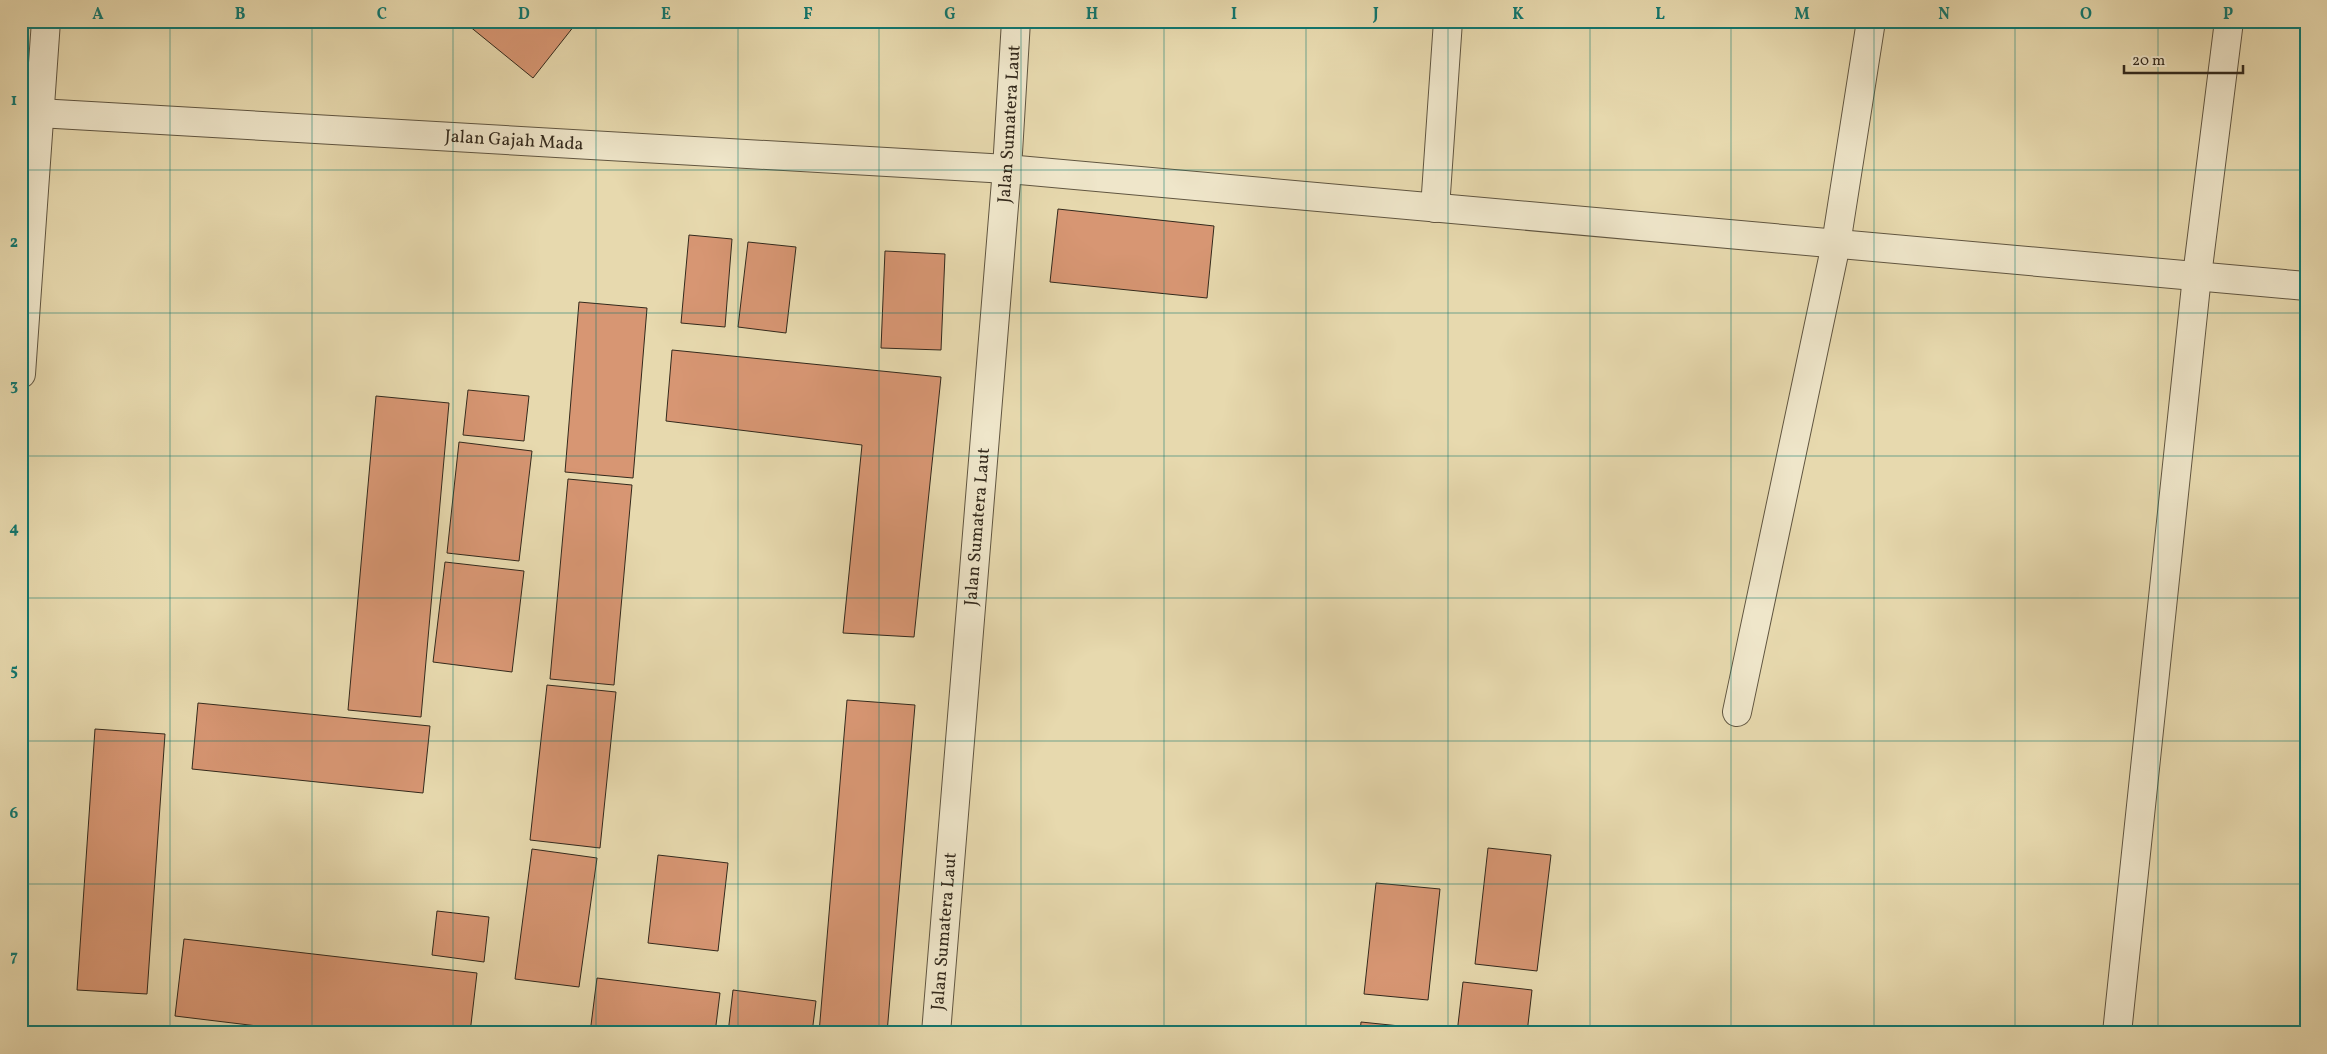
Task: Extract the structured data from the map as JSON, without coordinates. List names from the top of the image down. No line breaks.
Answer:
{"streets":{"street":["Jalan Sumatera Laut","Jalan Gajah Mada"]},"crossings":[["Jalan Sumatera Laut","Jalan Gajah Mada"]],"scale_bar":"20 m","grid":{"columns":["A","B","C","D","E","F","G","H","I","J","K","L","M","N","O","P"],"rows":["1","2","3","4","5","6","7"]}}
